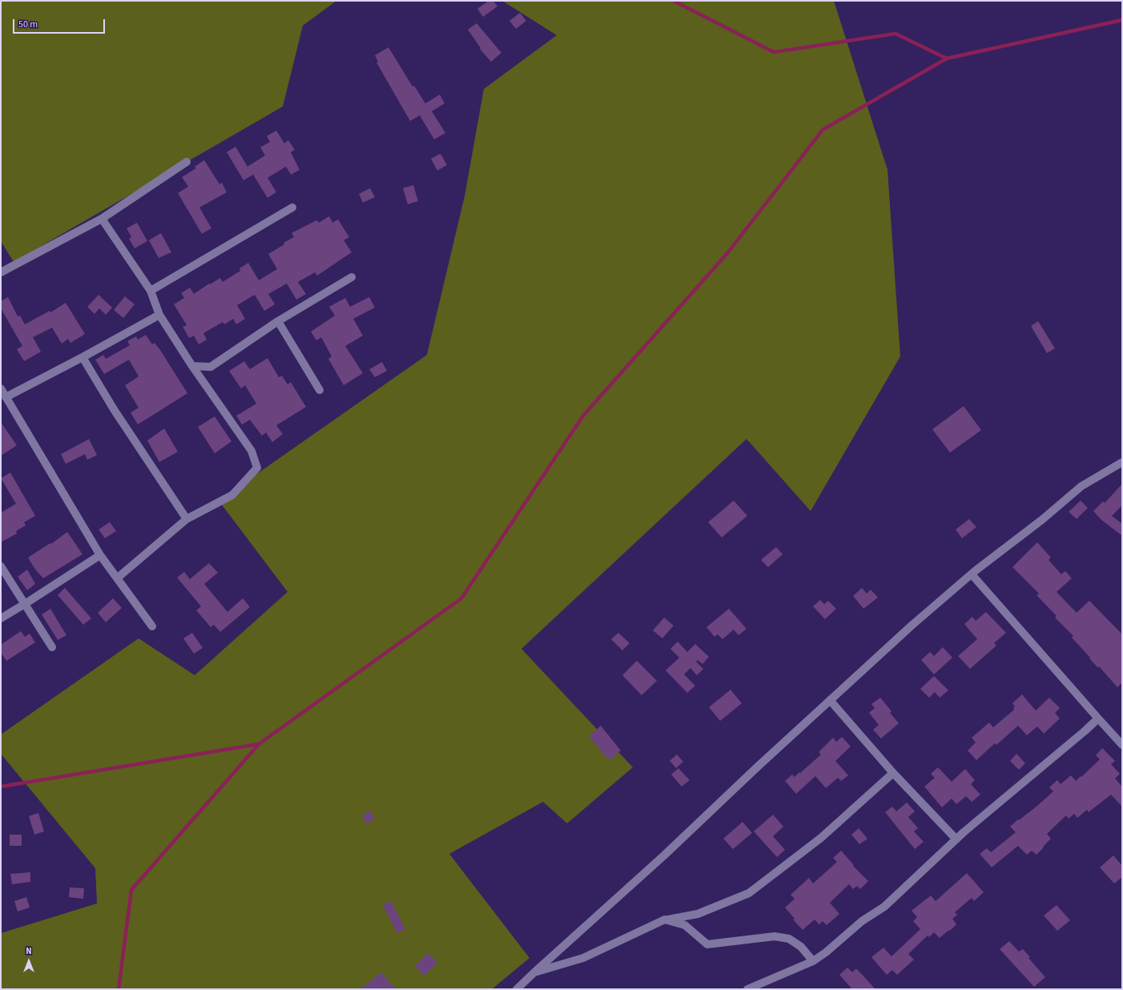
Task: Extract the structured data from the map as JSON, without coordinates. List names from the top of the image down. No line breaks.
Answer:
{"scale_bar":"50 m","north":"top"}
